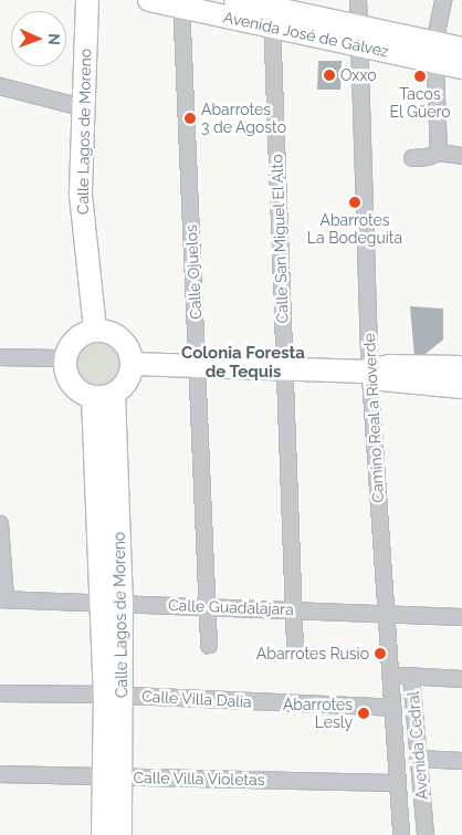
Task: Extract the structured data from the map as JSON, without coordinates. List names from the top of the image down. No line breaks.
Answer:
{"streets":{"street":["Avenida José de Gálvez","Calle Lagos de Moreno","Calle San Miguel El Alto","Calle Ojuelos","Camino Real a Rioverde","Calle Guadalajara","Calle Villa Dalia","Avenida Cedral","Calle Villa Violetas"]},"crossings":[["Avenida José de Gálvez","Calle San Miguel El Alto"],["Avenida José de Gálvez","Calle Ojuelos"],["Avenida José de Gálvez","Camino Real a Rioverde"],["Calle Lagos de Moreno","Calle Guadalajara"],["Calle Lagos de Moreno","Calle Villa Dalia"],["Calle Lagos de Moreno","Calle Villa Violetas"],["Calle San Miguel El Alto","Calle Guadalajara"],["Calle Ojuelos","Calle Guadalajara"],["Camino Real a Rioverde","Calle Guadalajara"],["Camino Real a Rioverde","Calle Villa Dalia"],["Camino Real a Rioverde","Avenida Cedral"],["Camino Real a Rioverde","Calle Villa Violetas"]],"districts":["Colonia Foresta de Tequis"],"places":["Oxxo","Tacos El Güero","Abarrotes 3 de Agosto","Abarrotes La Bodeguita","Abarrotes Rusio","Abarrotes Lesly"],"north":"right"}
